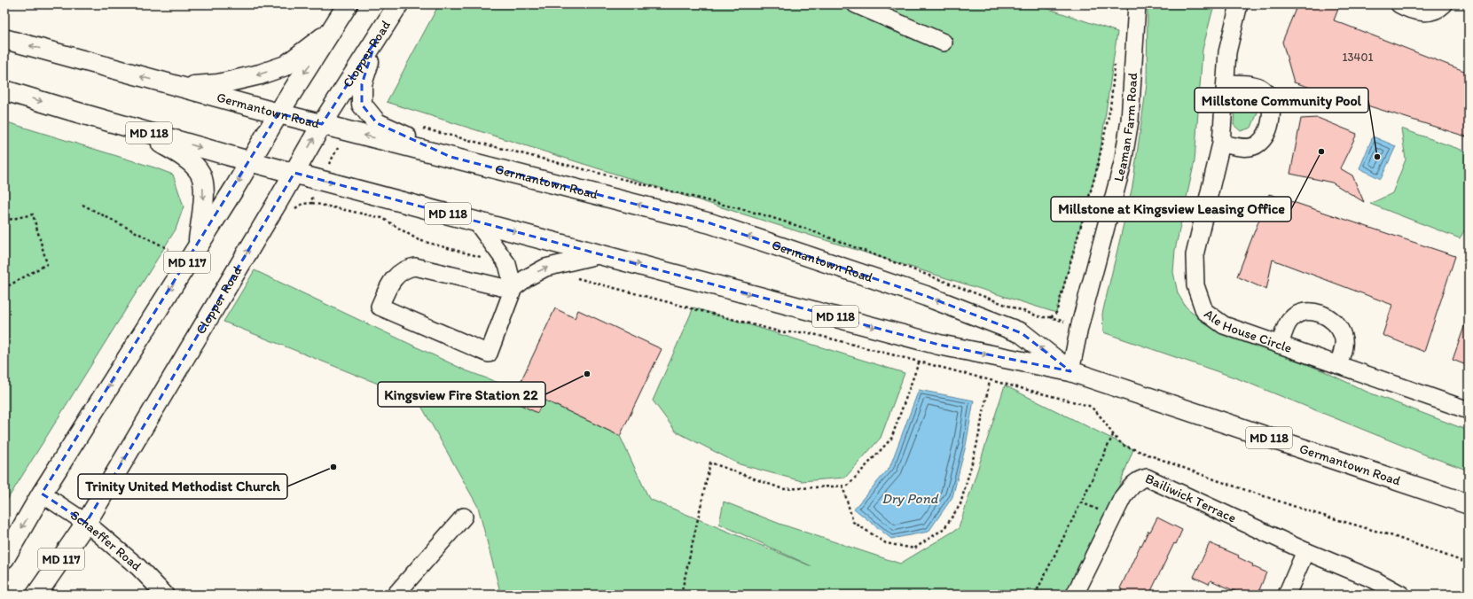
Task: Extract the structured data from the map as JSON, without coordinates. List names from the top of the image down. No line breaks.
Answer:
{"streets":{"main road":["Clopper Road","Germantown Road","MD 118","MD 117"],"street":["Leaman Farm Road","Ale House Circle","Bailiwick Terrace","Schaeffer Road"]},"crossings":[["Clopper Road","Germantown Road"],["Clopper Road","Schaeffer Road"],["Germantown Road","Leaman Farm Road"],["Germantown Road","MD 117"],["MD 117","Schaeffer Road"]],"water":["Dry Pond"],"places":["Millstone at Kingsview Leasing Office","Millstone Community Pool","Kingsview Fire Station 22","Trinity United Methodist Church"],"house_numbers":["13401"]}
